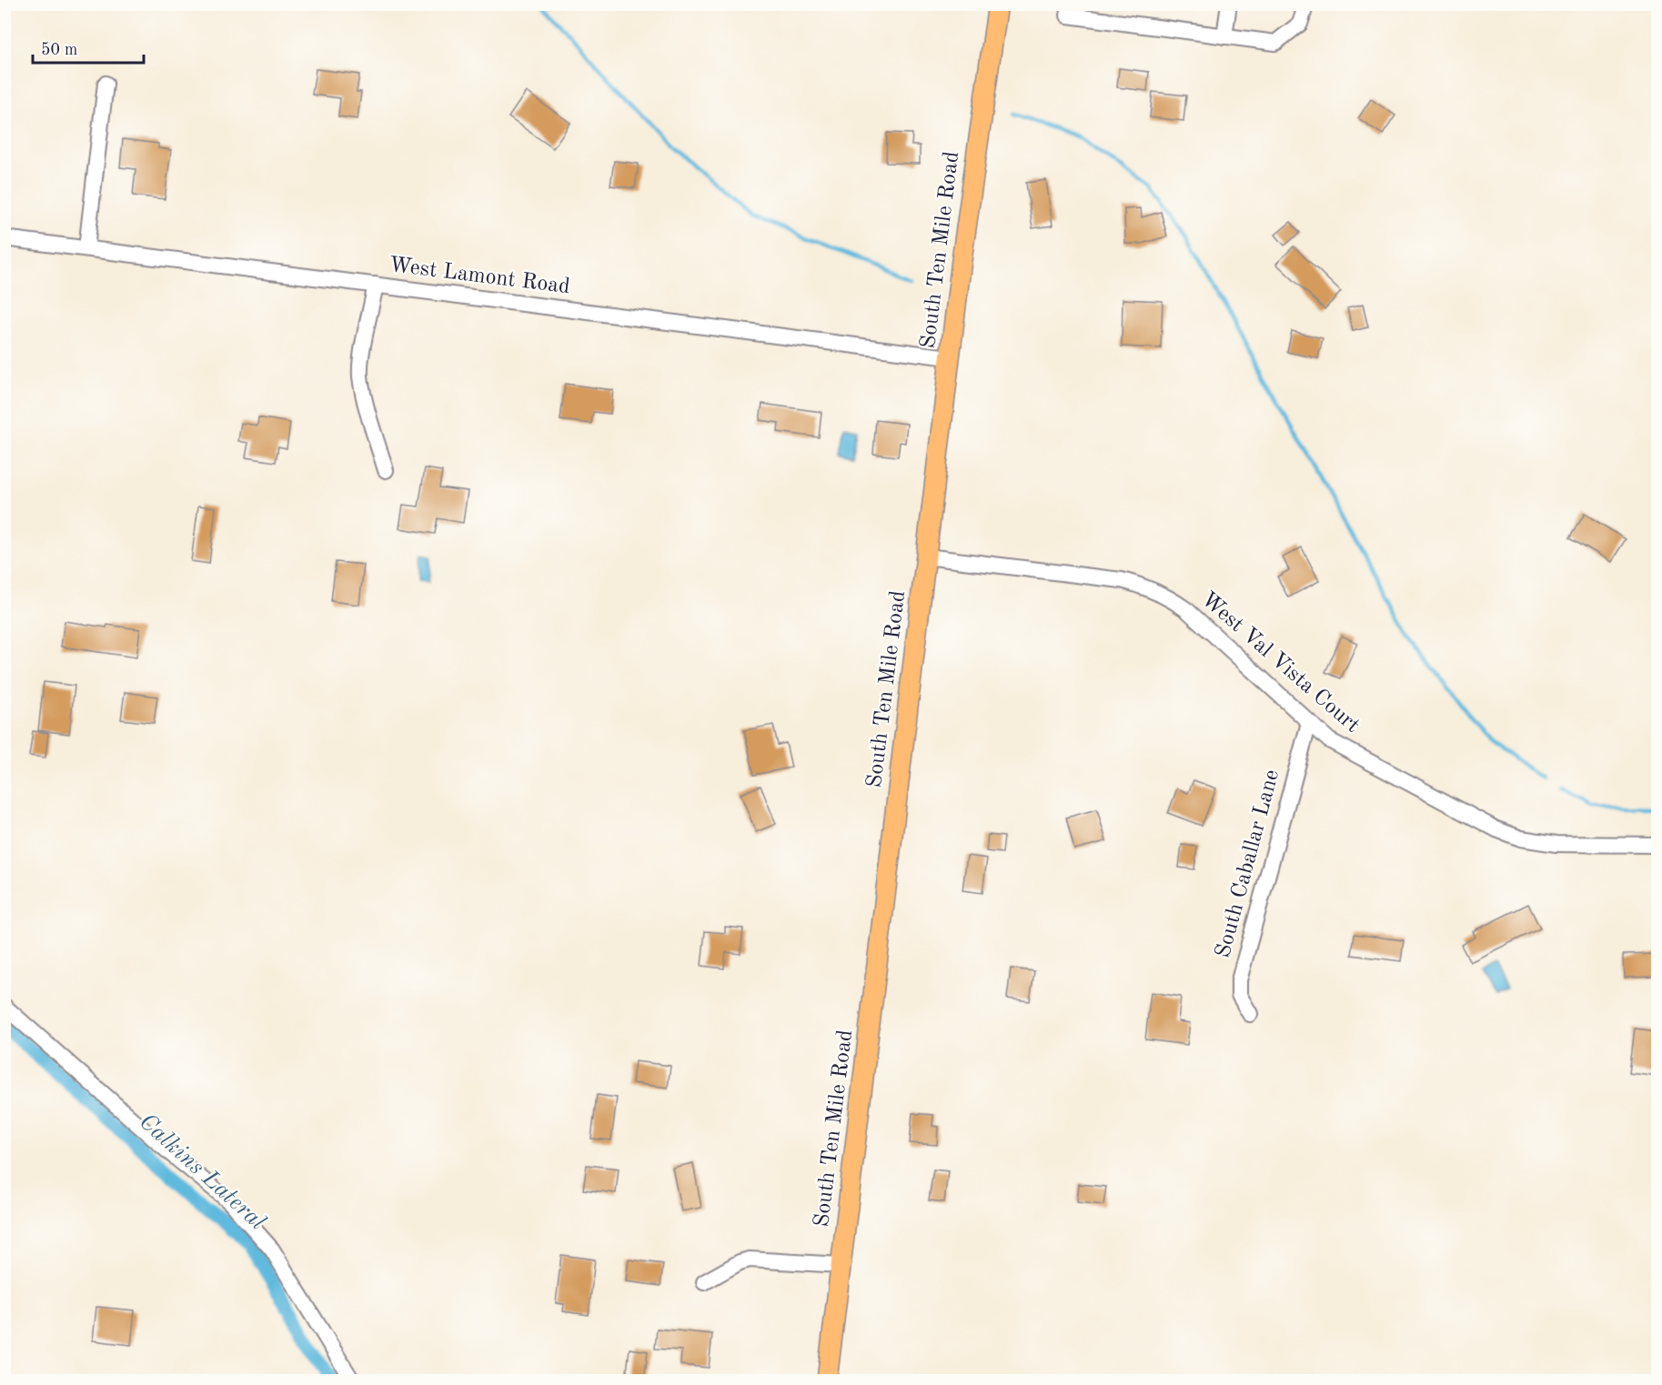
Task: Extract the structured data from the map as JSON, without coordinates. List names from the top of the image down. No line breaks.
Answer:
{"streets":{"main road":["South Ten Mile Road"],"street":["West Lamont Road","West Val Vista Court","South Caballar Lane"]},"crossings":[["South Ten Mile Road","West Lamont Road"],["South Ten Mile Road","West Val Vista Court"],["West Val Vista Court","South Caballar Lane"]],"water":["Calkins Lateral"],"scale_bar":"50 m"}
